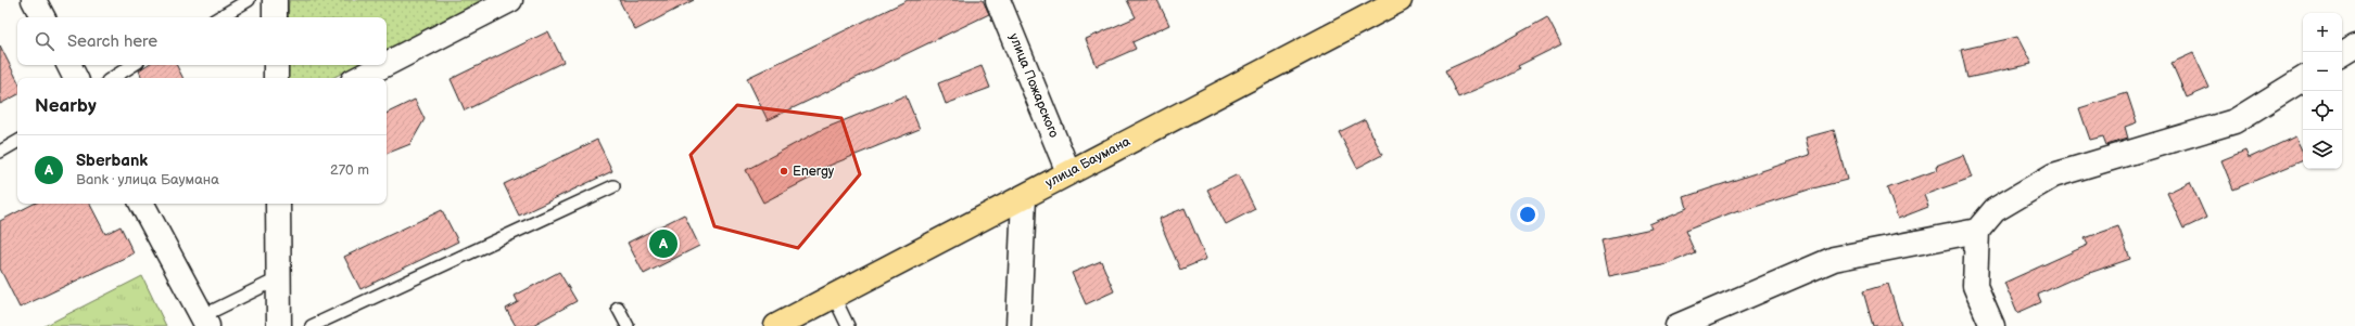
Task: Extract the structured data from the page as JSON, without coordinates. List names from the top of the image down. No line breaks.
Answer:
{"streets":{"main road":["улица Баумана"],"street":["улица Пожарского"]},"crossings":[["улица Пожарского","улица Баумана"]],"places":["Energy"],"page":{"map_buttons":["+","−"],"search":"Search here","heading":"Nearby","list":[{"mark":"A","name":"Sberbank","note":"Bank · улица Баумана","value":"270 m"}],"pins":"A"}}
